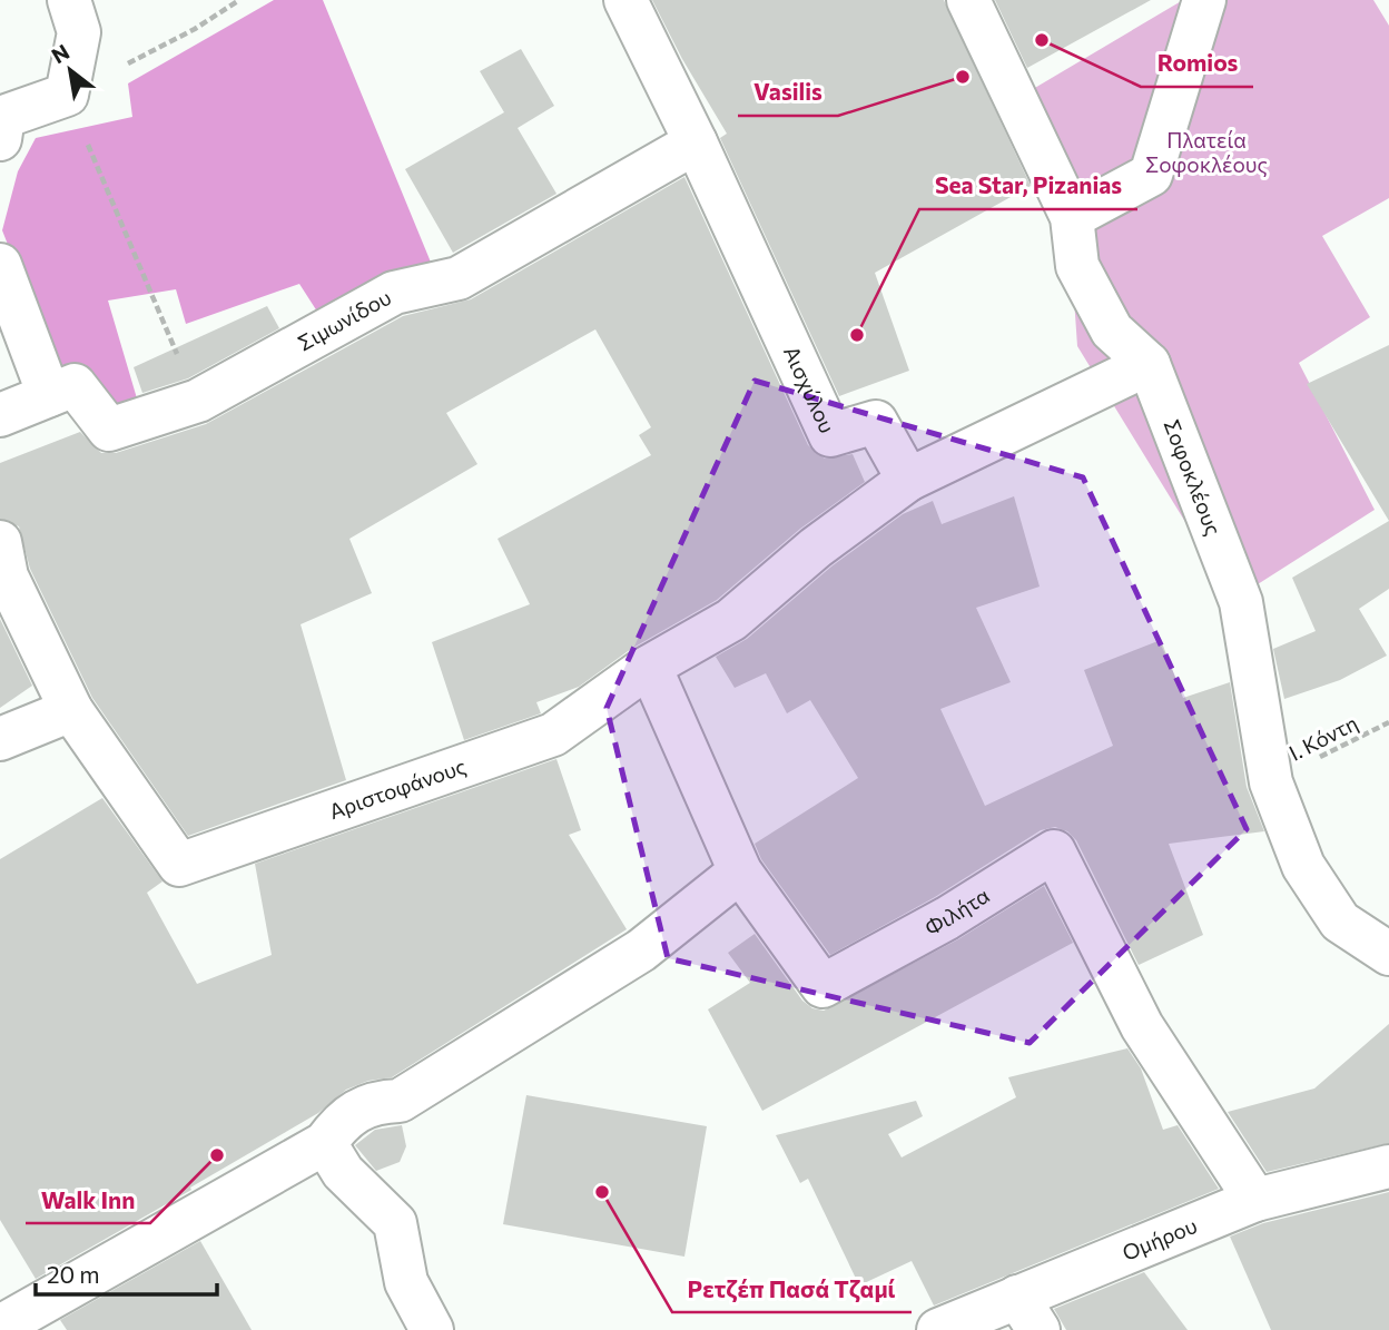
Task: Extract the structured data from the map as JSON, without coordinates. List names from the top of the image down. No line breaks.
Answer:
{"streets":{"street":["Σιμωνίδου","Αισχύλου","Σοφοκλέους","Αριστοφάνους","Φιλήτα","Ομήρου"],"path":["Ι. Κόντη"]},"crossings":[["Σιμωνίδου","Αισχύλου"],["Αισχύλου","Αριστοφάνους"],["Σοφοκλέους","Ι. Κόντη"],["Αριστοφάνους","Φιλήτα"],["Φιλήτα","Ομήρου"]],"parks":["Πλατεία Σοφοκλέους"],"places":["Romios","Vasilis","Sea Star, Pizanias","Walk Inn","Ρετζέπ Πασά Τζαμί"],"scale_bar":"20 m","north":"top left"}
